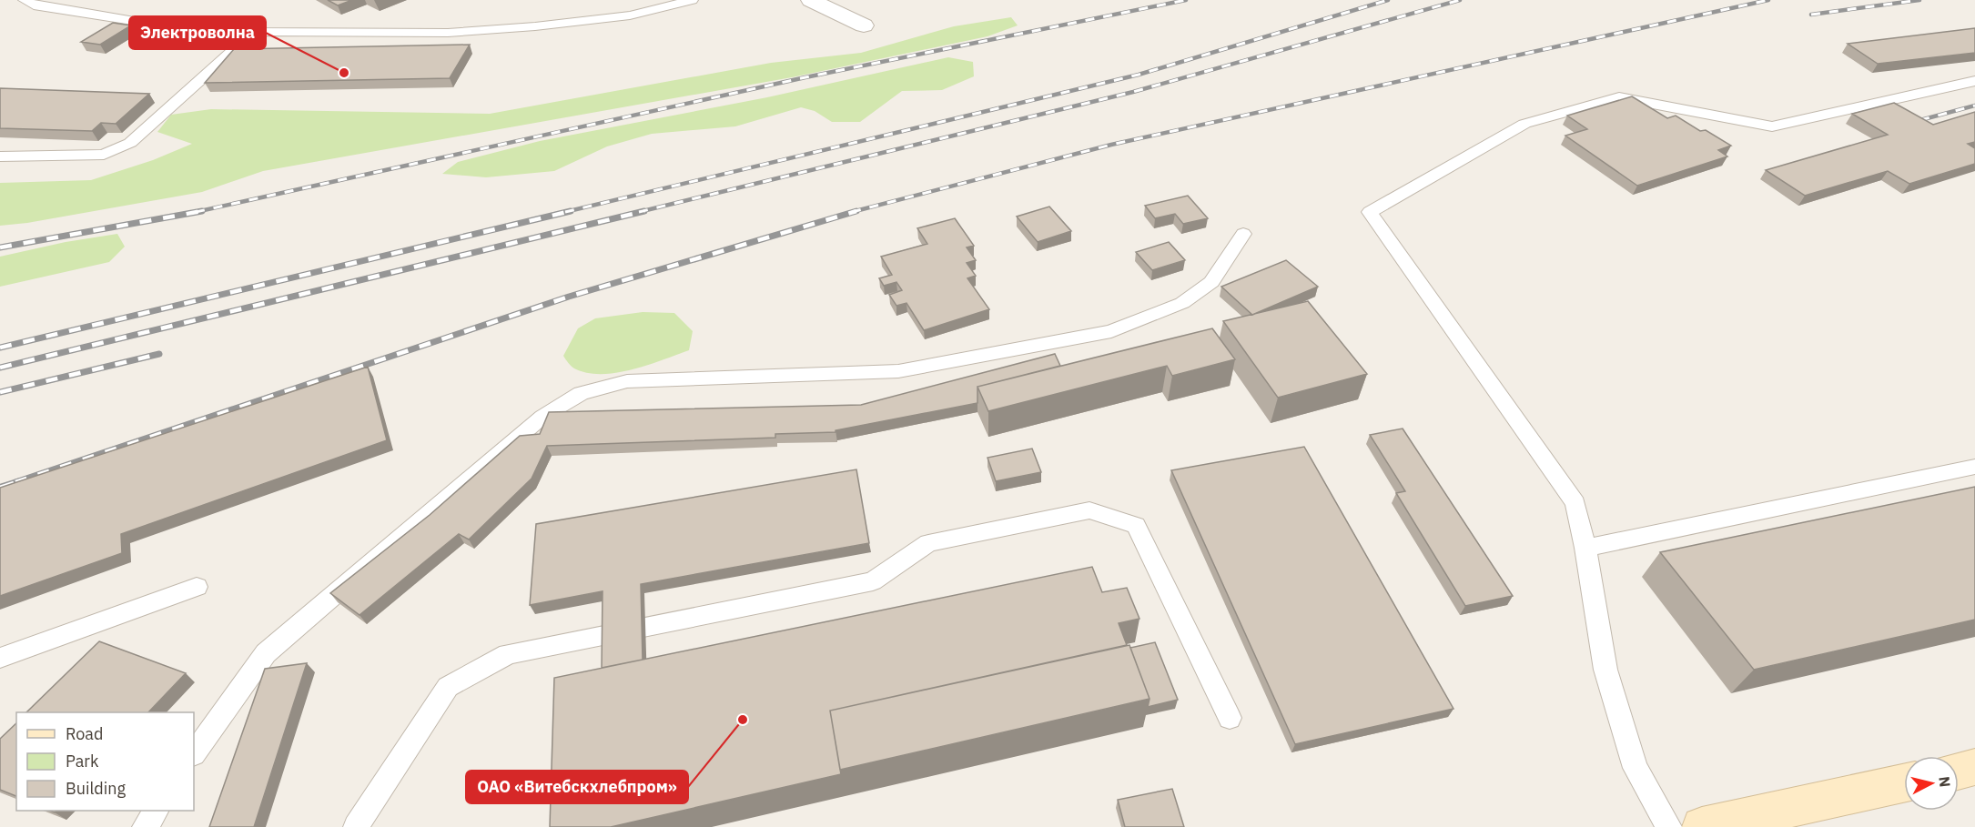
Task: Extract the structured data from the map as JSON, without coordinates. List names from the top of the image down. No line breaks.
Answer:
{"places":["Электроволна","ОАО «Витебскхлебпром»"],"legend":["Road","Park","Building"],"north":"right"}
